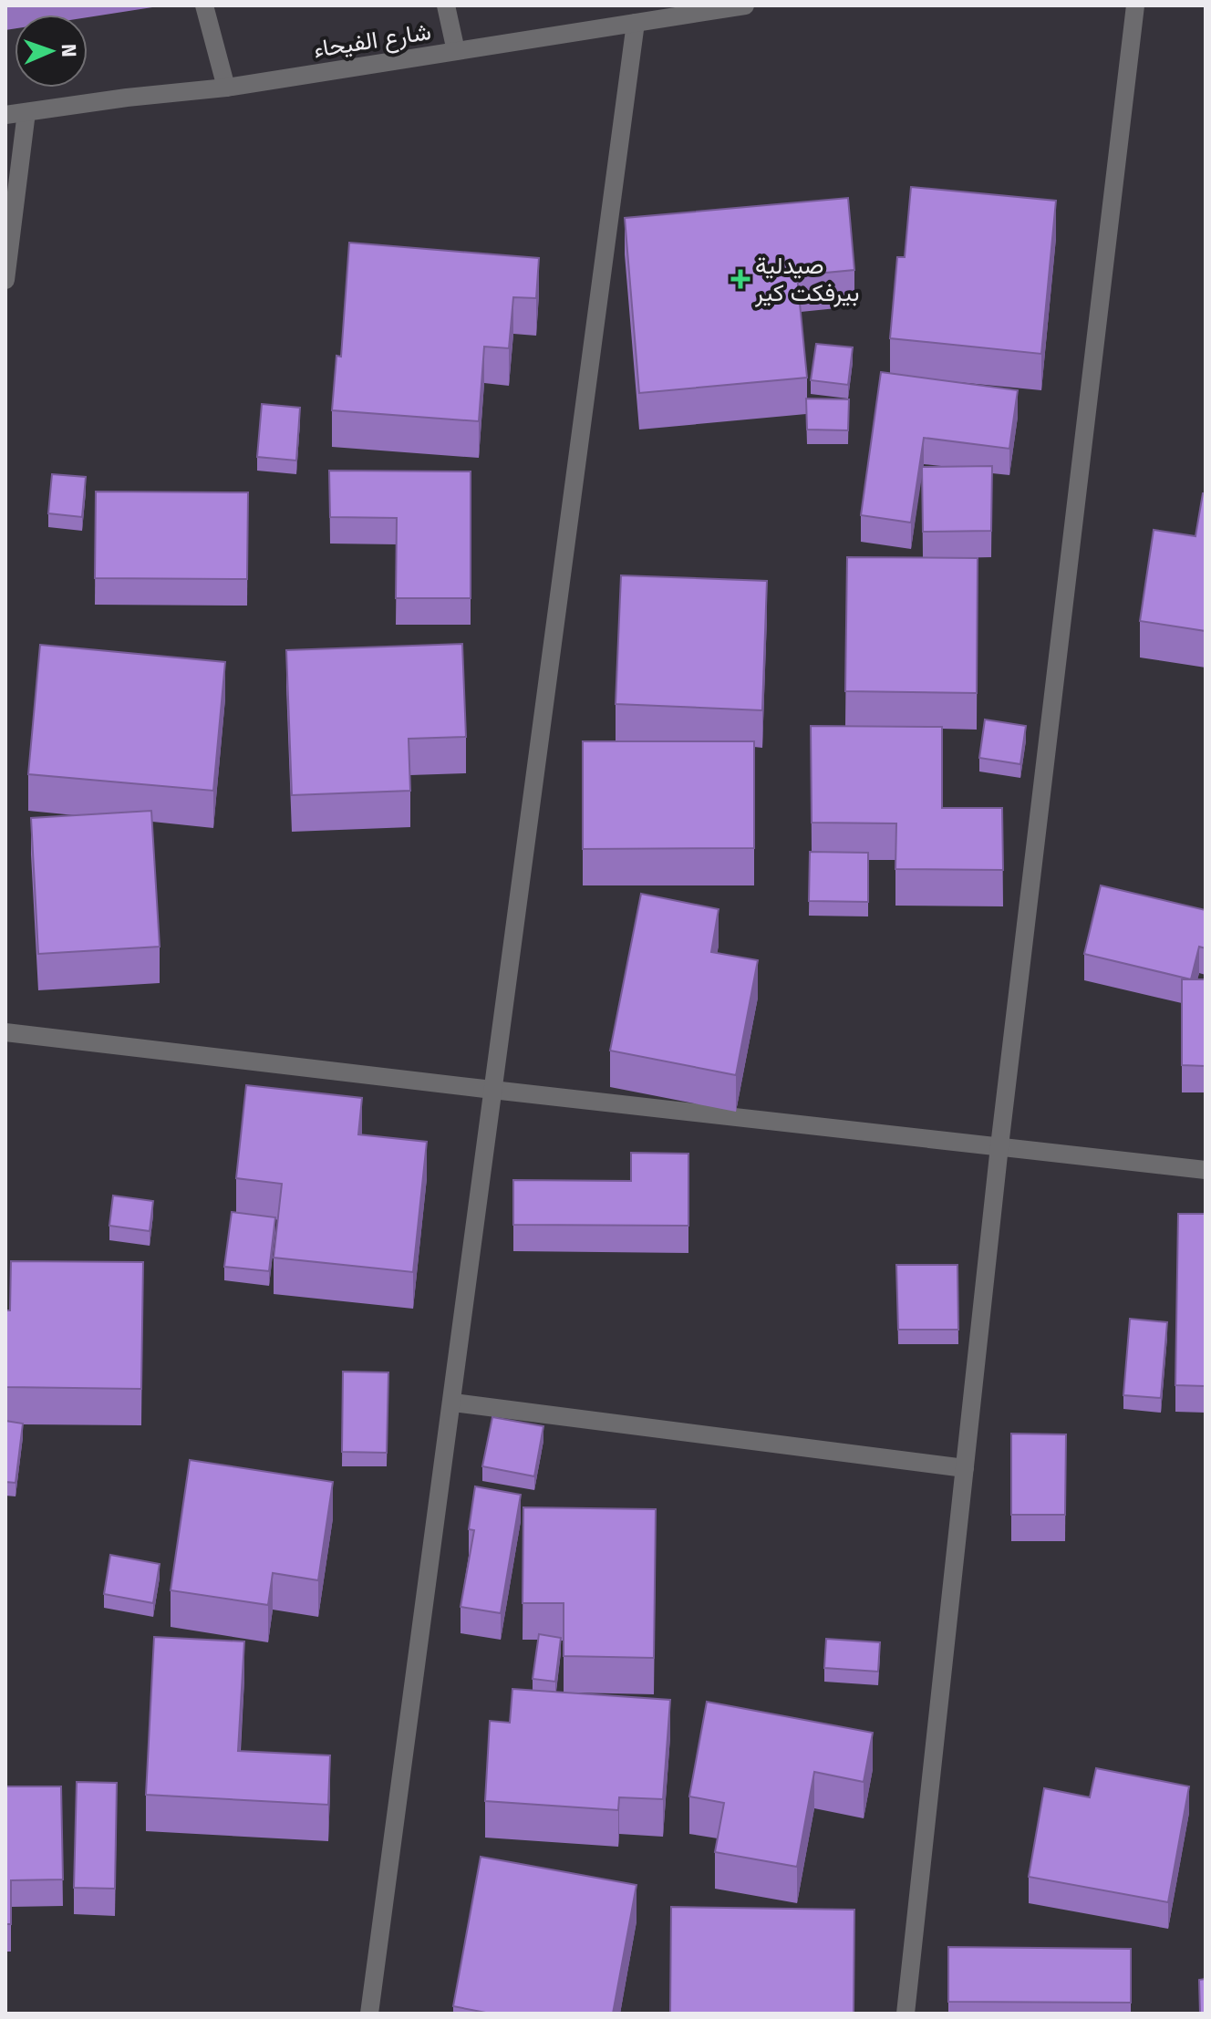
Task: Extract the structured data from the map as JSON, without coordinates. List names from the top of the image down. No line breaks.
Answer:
{"streets":{"street":["شارع الفيحاء"]},"places":{"health":["صيدلية بيرفكت كير"]},"north":"right"}
